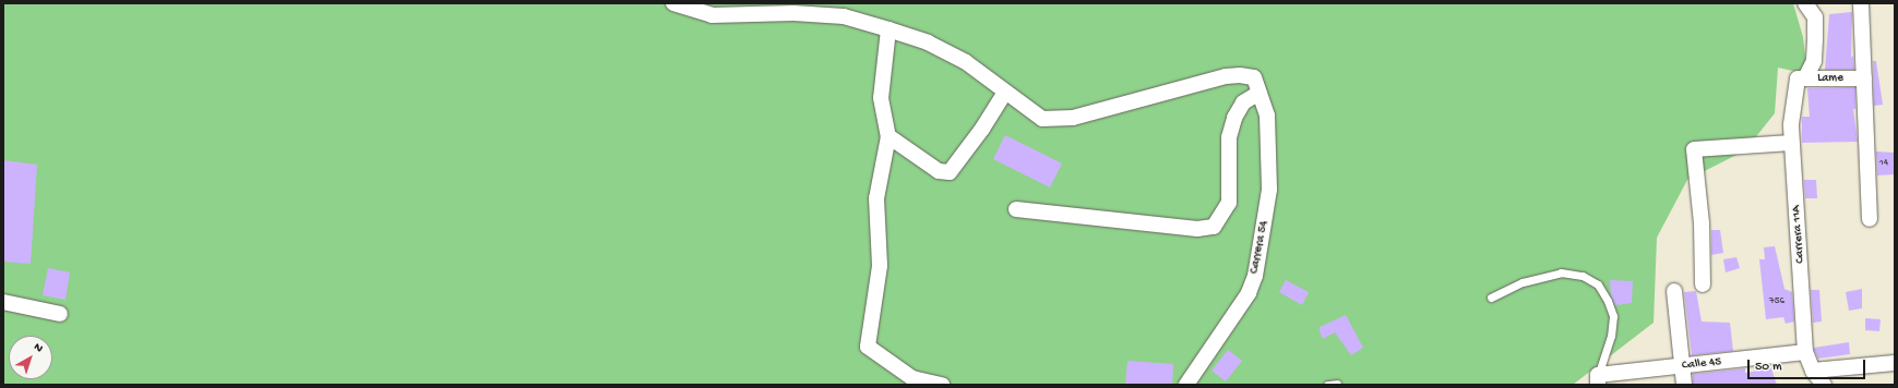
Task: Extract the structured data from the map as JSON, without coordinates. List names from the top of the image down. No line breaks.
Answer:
{"streets":{"street":["Lame","Carrera 11A","Carrera 54","Calle 45"]},"crossings":[["Lame","Carrera 11A"],["Carrera 11A","Calle 45"]],"house_numbers":["14","756"],"scale_bar":"50 m","north":"top right"}
